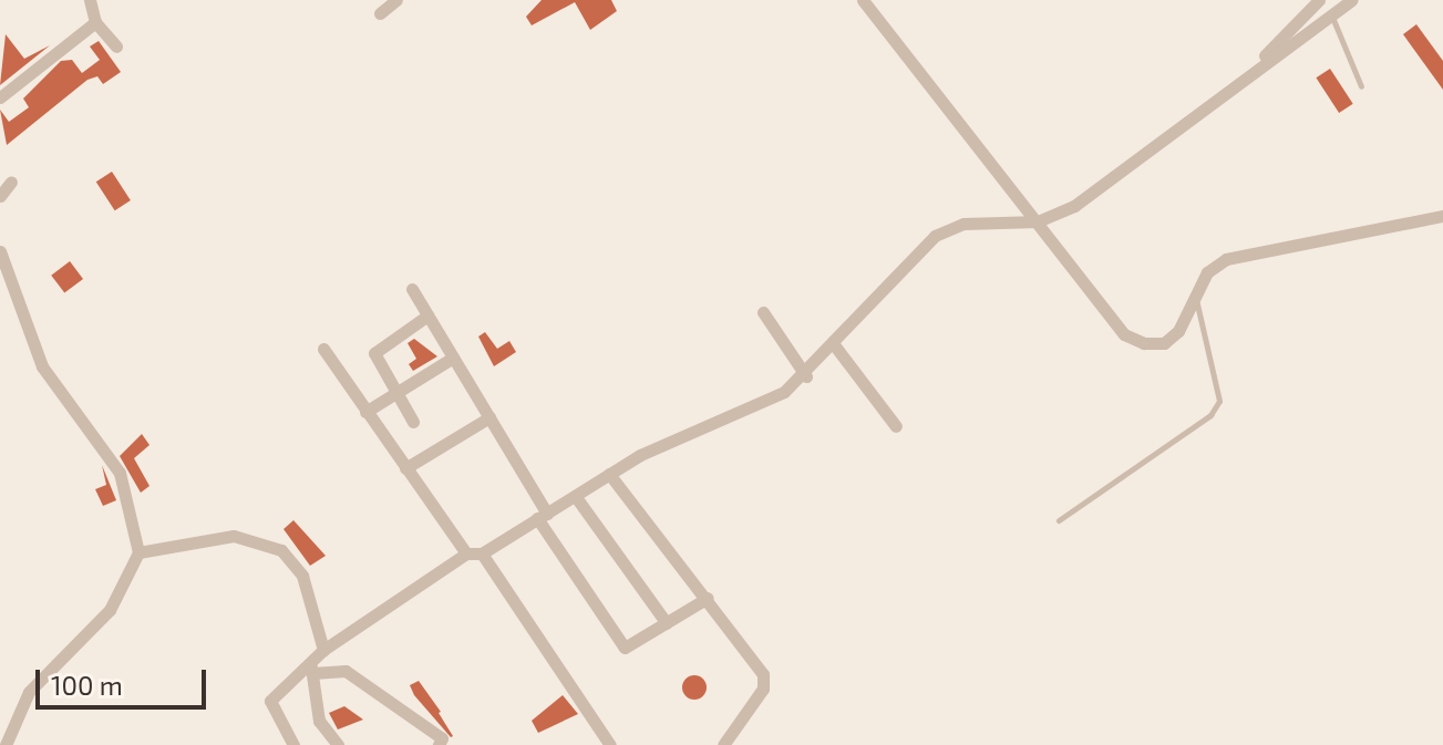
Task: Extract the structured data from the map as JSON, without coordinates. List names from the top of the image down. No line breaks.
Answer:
{"scale_bar":"100 m"}
